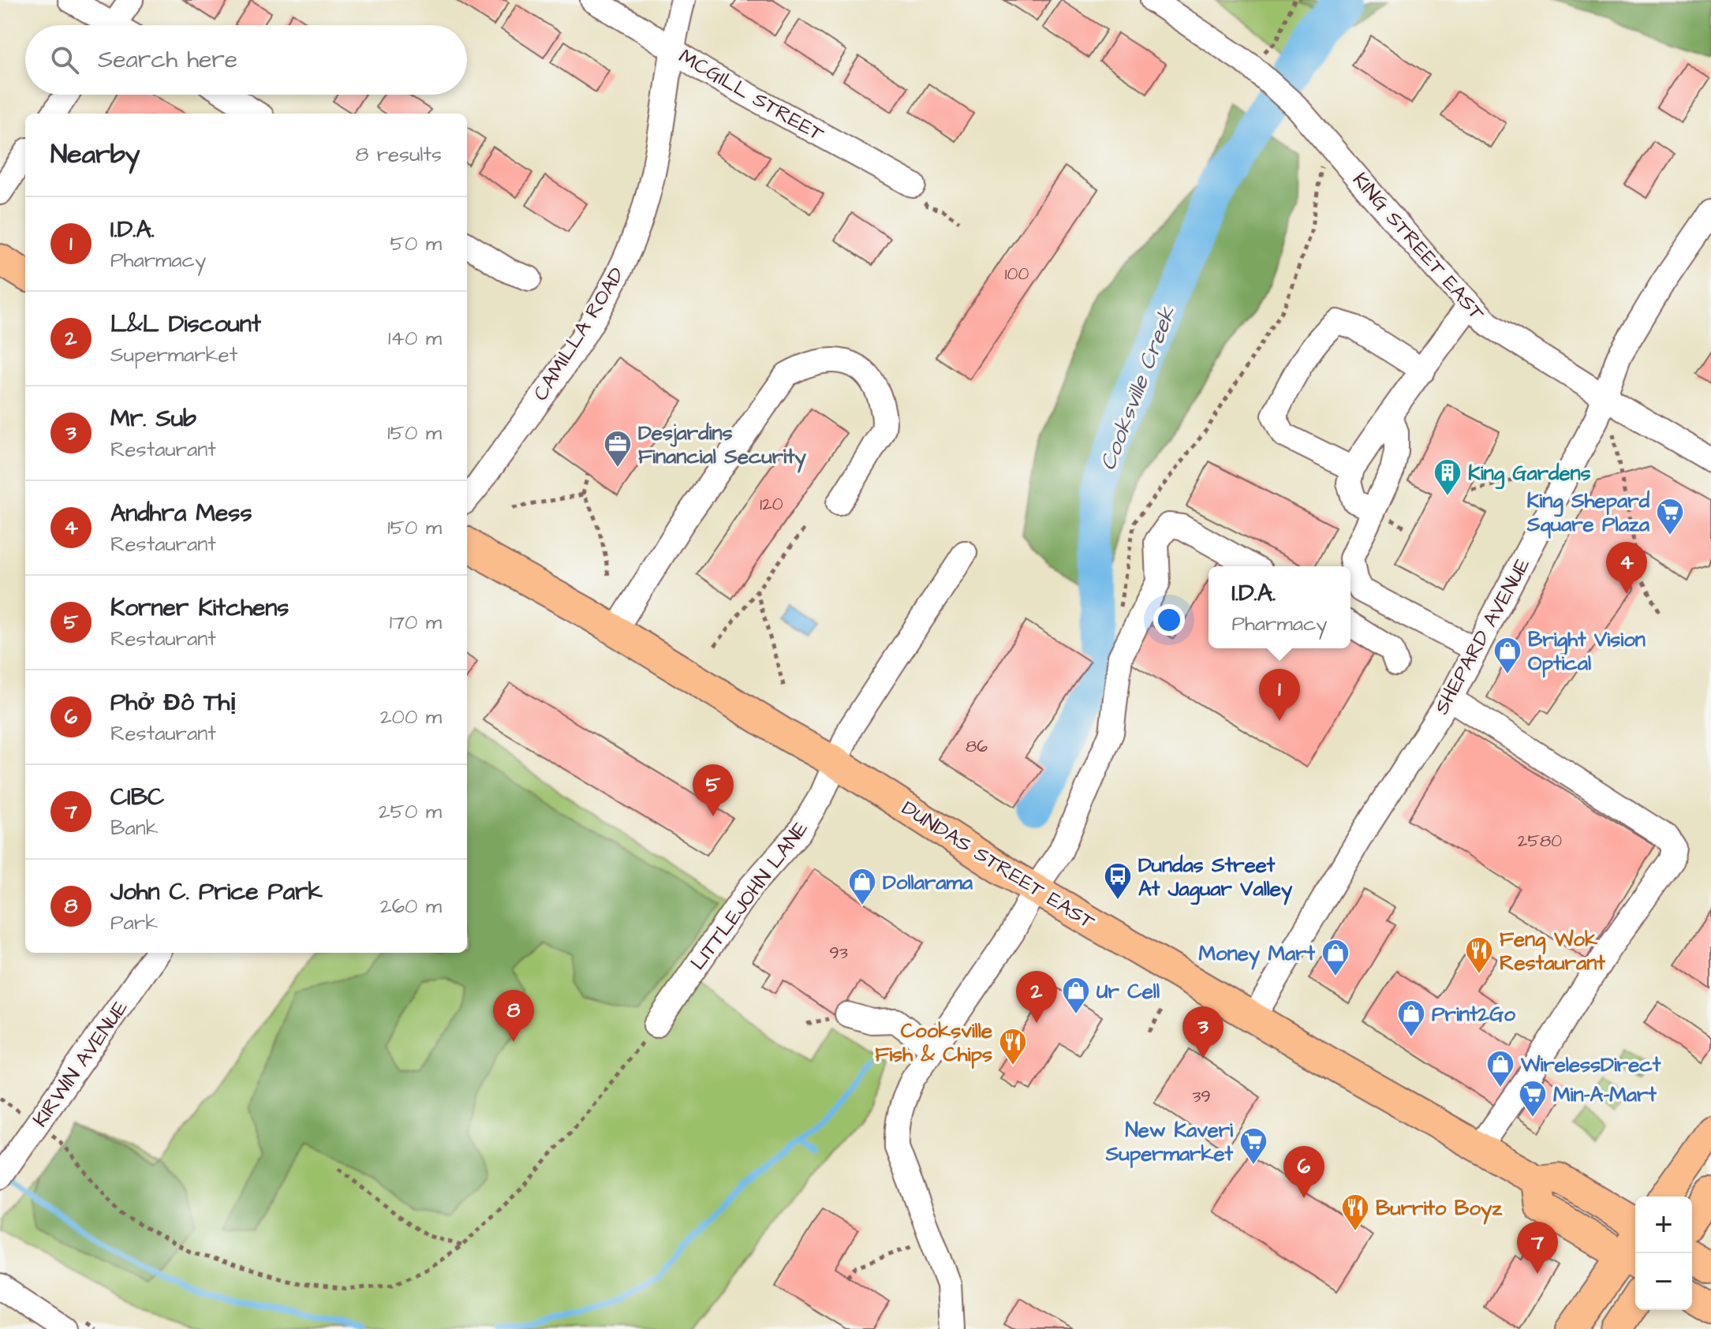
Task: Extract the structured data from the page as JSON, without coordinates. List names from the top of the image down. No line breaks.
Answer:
{"streets":{"main road":["DUNDAS STREET EAST"],"street":["MCGILL STREET","KING STREET EAST","CAMILLA ROAD","SHEPARD AVENUE","LITTLEJOHN LANE","KIRWIN AVENUE"]},"crossings":[["MCGILL STREET","CAMILLA ROAD"],["KING STREET EAST","SHEPARD AVENUE"],["SHEPARD AVENUE","DUNDAS STREET EAST"],["DUNDAS STREET EAST","LITTLEJOHN LANE"]],"water":["Cooksville Creek"],"places":{"office":["Desjardins Financial Security"],"building":["King Gardens"],"supermarket":["King Shepard Square Plaza","Min-A-Mart","New Kaveri Supermarket"],"shop":["Bright Vision Optical","Dollarama","Money Mart","Ur Cell","Print2Go","WirelessDirect"],"bus stop":["Dundas Street At Jaguar Valley"],"restaurant":["Feng Wok Restaurant","Cooksville Fish & Chips","Burrito Boyz"]},"house_numbers":["100","120","86","2580","93","39"],"page":{"search":"Search here","heading":["Nearby","8 results"],"list":[{"mark":"1","name":"I.D.A.","note":"Pharmacy","value":"50 m"},{"mark":"2","name":"L&L Discount","note":"Supermarket","value":"140 m"},{"mark":"3","name":"Mr. Sub","note":"Restaurant","value":"150 m"},{"mark":"4","name":"Andhra Mess","note":"Restaurant","value":"150 m"},{"mark":"5","name":"Korner Kitchens","note":"Restaurant","value":"170 m"},{"mark":"6","name":"Phở Đô Thị","note":"Restaurant","value":"200 m"},{"mark":"7","name":"CIBC","note":"Bank","value":"250 m"},{"mark":"8","name":"John C. Price Park","note":"Park","value":"260 m"}],"pins":["4","1","5","2","8","3","6","7"],"popup":["I.D.A.","Pharmacy"],"map_buttons":["+","−"]}}
